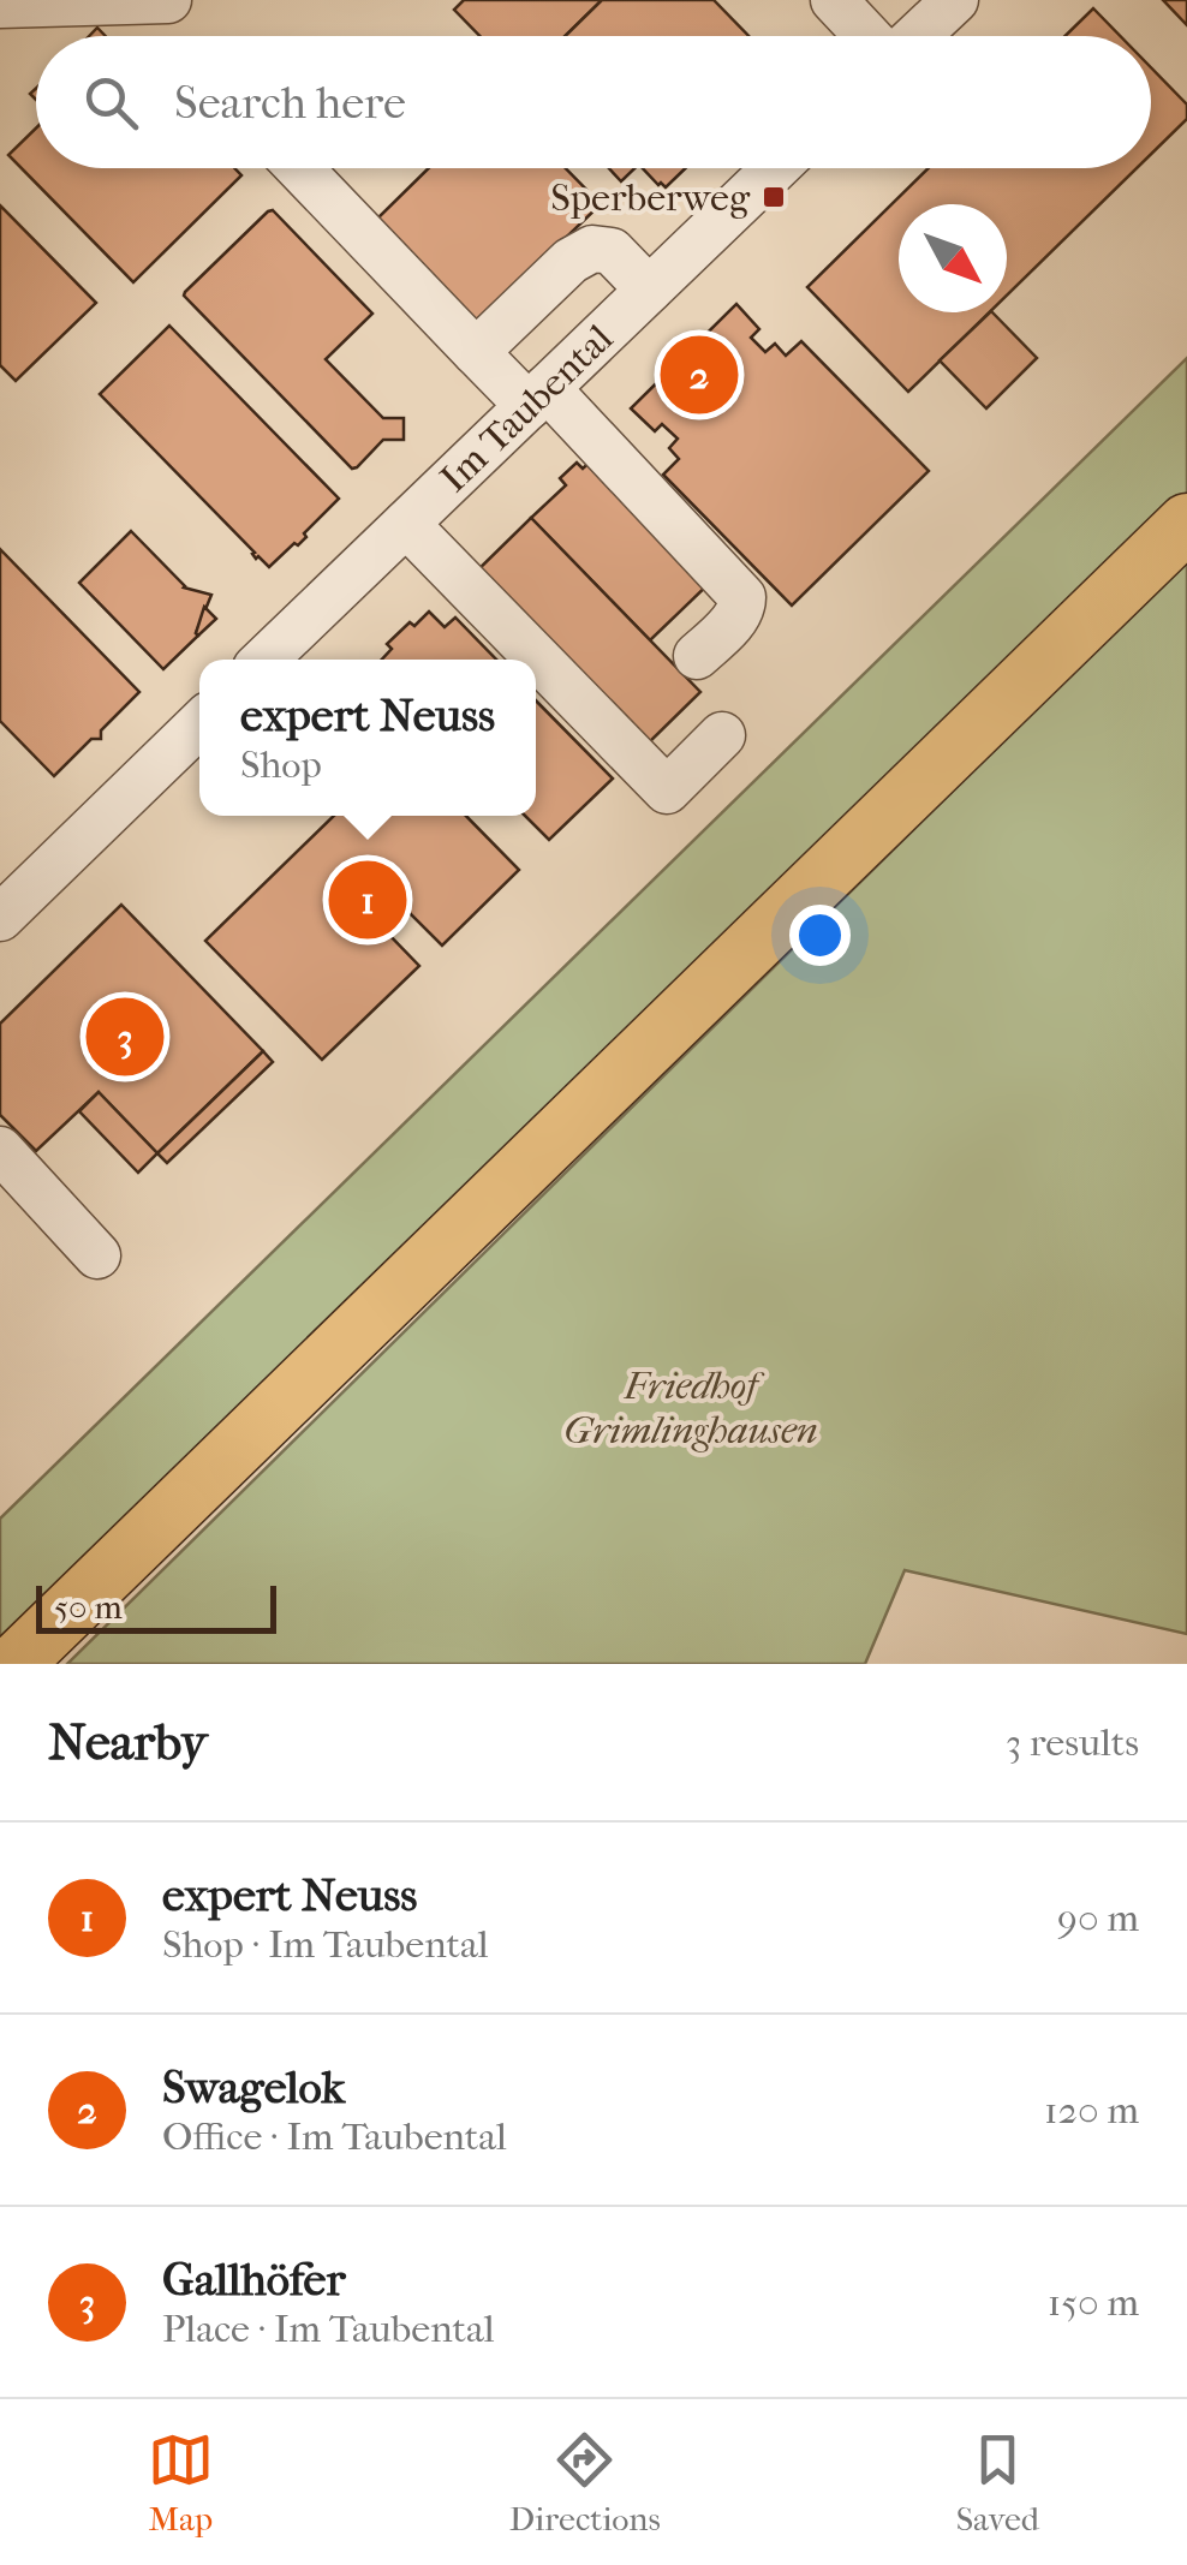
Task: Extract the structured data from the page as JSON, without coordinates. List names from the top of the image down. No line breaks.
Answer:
{"streets":{"street":["Im Taubental"]},"parks":["Friedhof Grimlinghausen"],"places":{"transit":["Sperberweg"]},"scale_bar":"50 m","north":"bottom right","page":{"search":"Search here","pins":["2","1","3"],"popup":["expert Neuss","Shop"],"scale":"50 m","heading":["Nearby","3 results"],"list":[{"mark":"1","name":"expert Neuss","note":"Shop · Im Taubental","value":"90 m"},{"mark":"2","name":"Swagelok","note":"Office · Im Taubental","value":"120 m"},{"mark":"3","name":"Gallhöfer","note":"Place · Im Taubental","value":"150 m"}],"nav":["Map","Directions","Saved"]}}
